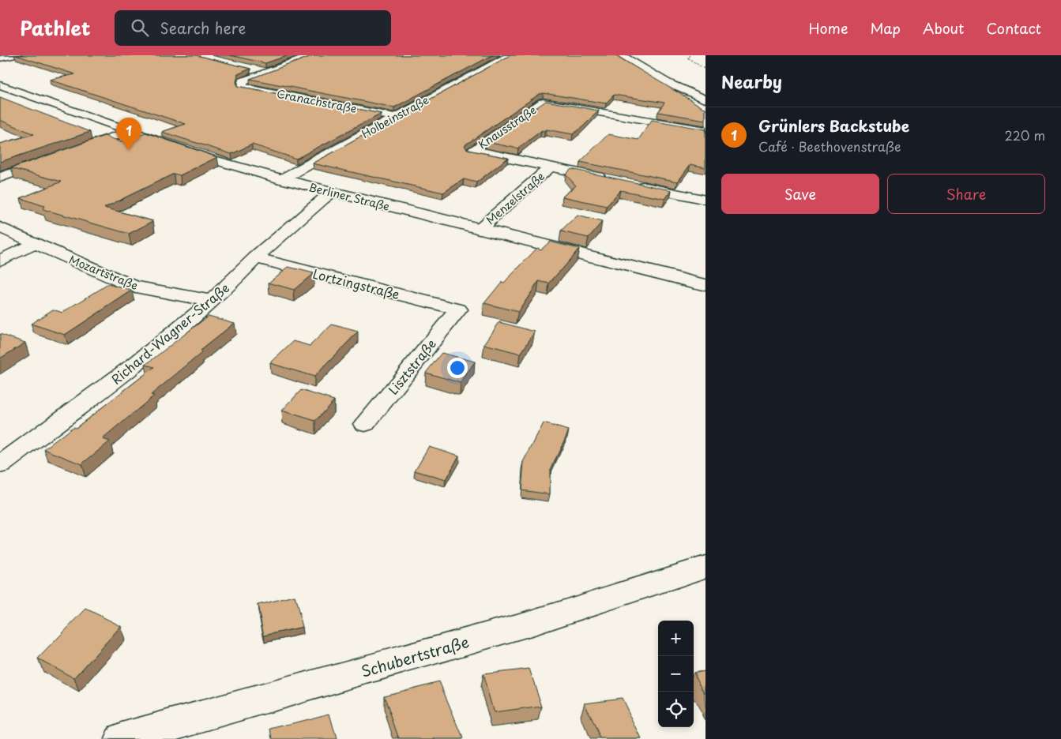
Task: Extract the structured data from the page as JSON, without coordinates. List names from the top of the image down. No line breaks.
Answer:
{"streets":{"street":["Cranachstraße","Holbeinstraße","Knausstraße","Berliner Straße","Menzelstraße","Mozartstraße","Lortzingstraße","Richard-Wagner-Straße","Lisztstraße","Schubertstraße"]},"crossings":[["Cranachstraße","Holbeinstraße"],["Holbeinstraße","Berliner Straße"],["Knausstraße","Menzelstraße"],["Berliner Straße","Menzelstraße"],["Berliner Straße","Richard-Wagner-Straße"],["Mozartstraße","Richard-Wagner-Straße"],["Lortzingstraße","Richard-Wagner-Straße"],["Lortzingstraße","Lisztstraße"]],"page":{"header":"Pathlet","search":"Search here","nav":["Home","Map","About","Contact"],"heading":"Nearby","list":[{"mark":"1","name":"Grünlers Backstube","note":"Café · Beethovenstraße","value":"220 m"}],"pins":"1","buttons":["Save","Share"],"map_buttons":["+","−"]}}
